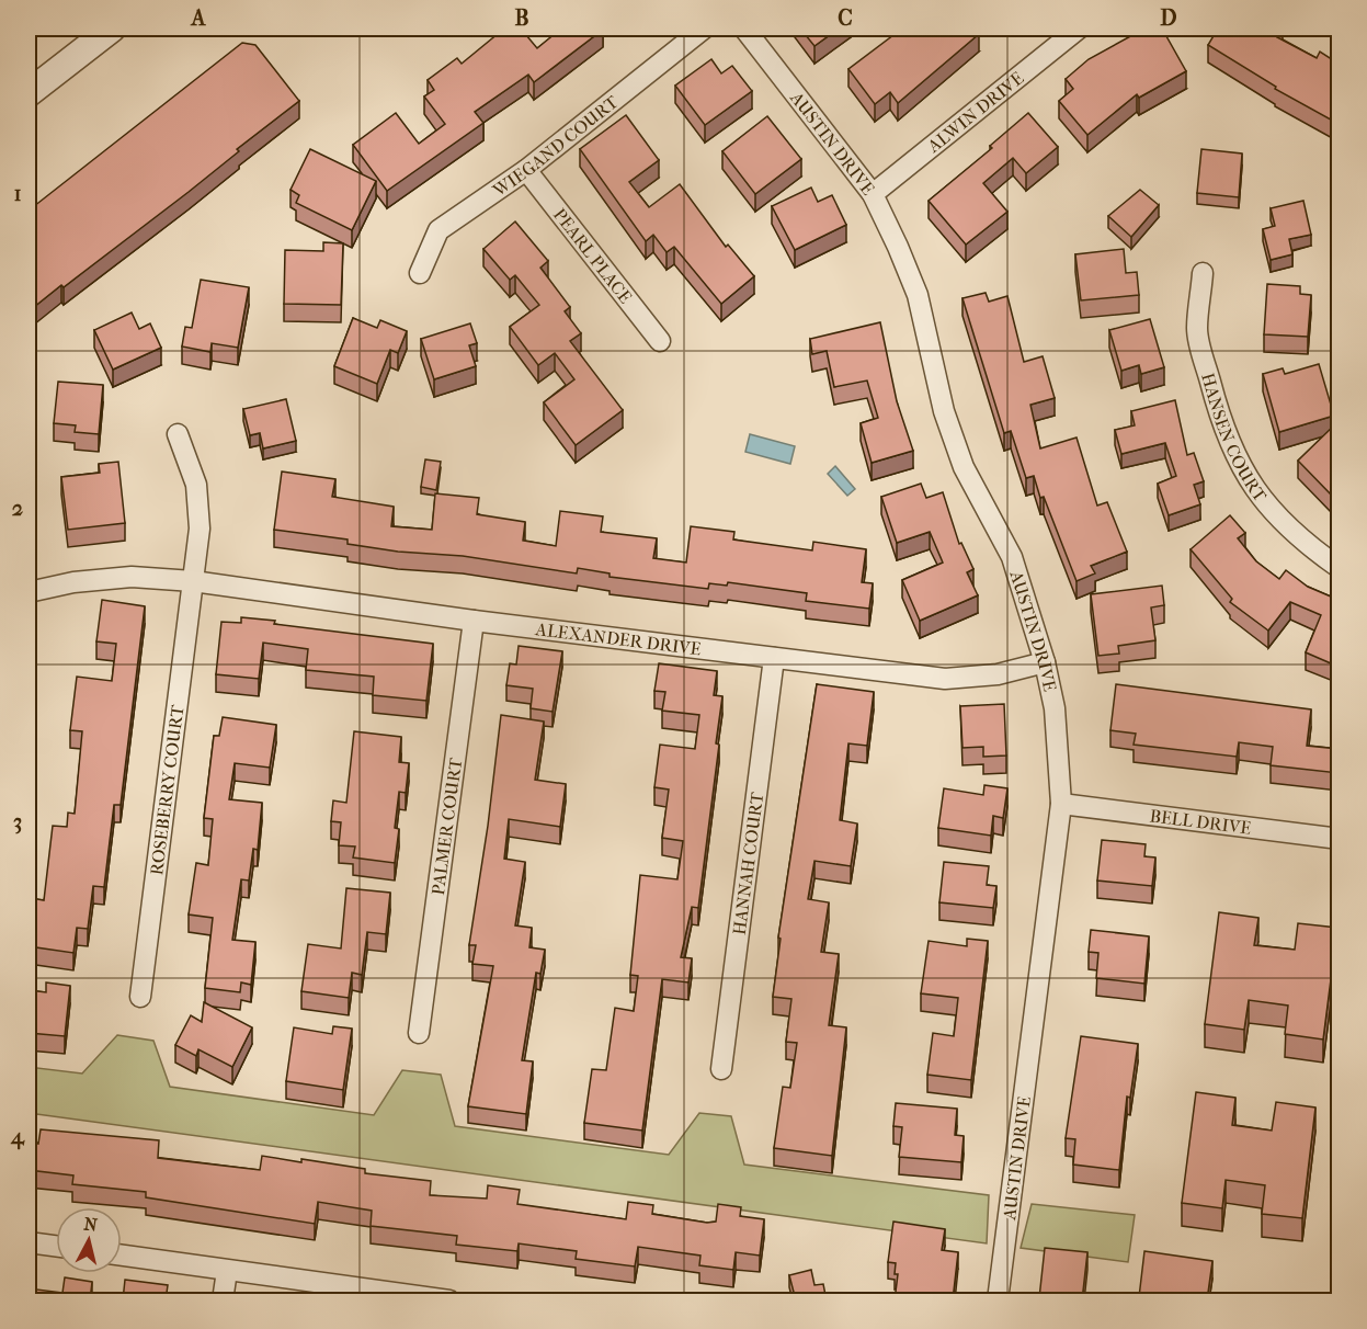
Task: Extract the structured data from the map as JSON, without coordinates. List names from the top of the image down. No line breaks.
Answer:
{"streets":{"street":["ALWIN DRIVE","AUSTIN DRIVE","WIEGAND COURT","PEARL PLACE","HANSEN COURT","ALEXANDER DRIVE","ROSEBERRY COURT","BELL DRIVE","PALMER COURT","HANNAH COURT"]},"crossings":[["ALWIN DRIVE","AUSTIN DRIVE"],["AUSTIN DRIVE","ALEXANDER DRIVE"],["AUSTIN DRIVE","BELL DRIVE"],["WIEGAND COURT","PEARL PLACE"],["ALEXANDER DRIVE","ROSEBERRY COURT"],["ALEXANDER DRIVE","PALMER COURT"],["ALEXANDER DRIVE","HANNAH COURT"]],"north":"top","grid":{"columns":["A","B","C","D"],"rows":["1","2","3","4"]}}
